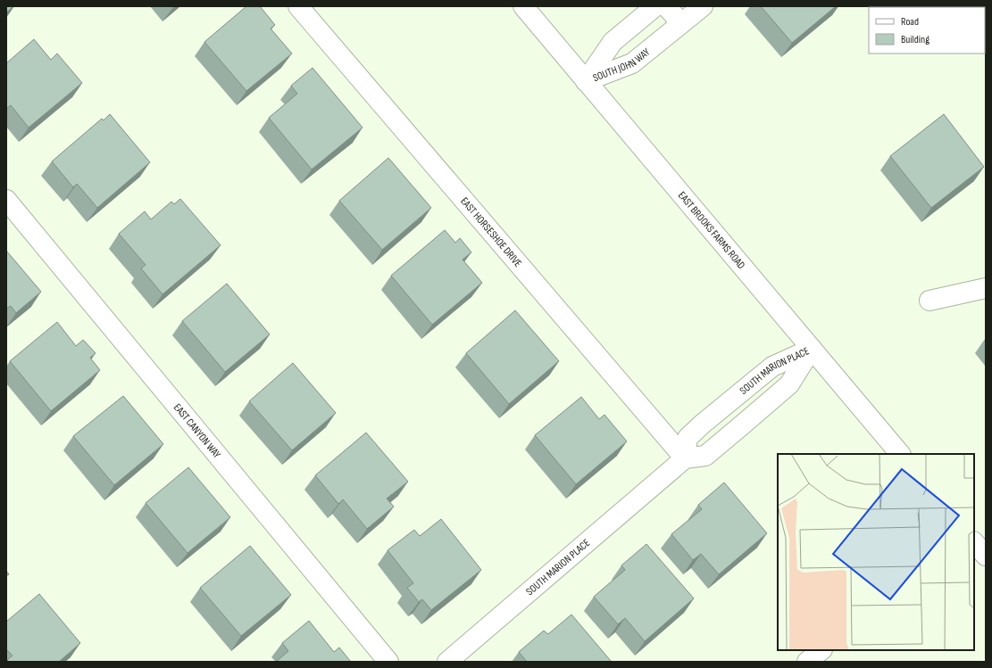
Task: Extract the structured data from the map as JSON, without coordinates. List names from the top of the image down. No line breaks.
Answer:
{"streets":{"street":["SOUTH JOHN WAY","EAST BROOKS FARMS ROAD","EAST HORSESHOE DRIVE","SOUTH MARION PLACE","EAST CANYON WAY"]},"crossings":[["SOUTH JOHN WAY","EAST BROOKS FARMS ROAD"],["EAST BROOKS FARMS ROAD","SOUTH MARION PLACE"],["EAST HORSESHOE DRIVE","SOUTH MARION PLACE"]],"legend":["Road","Building"]}
